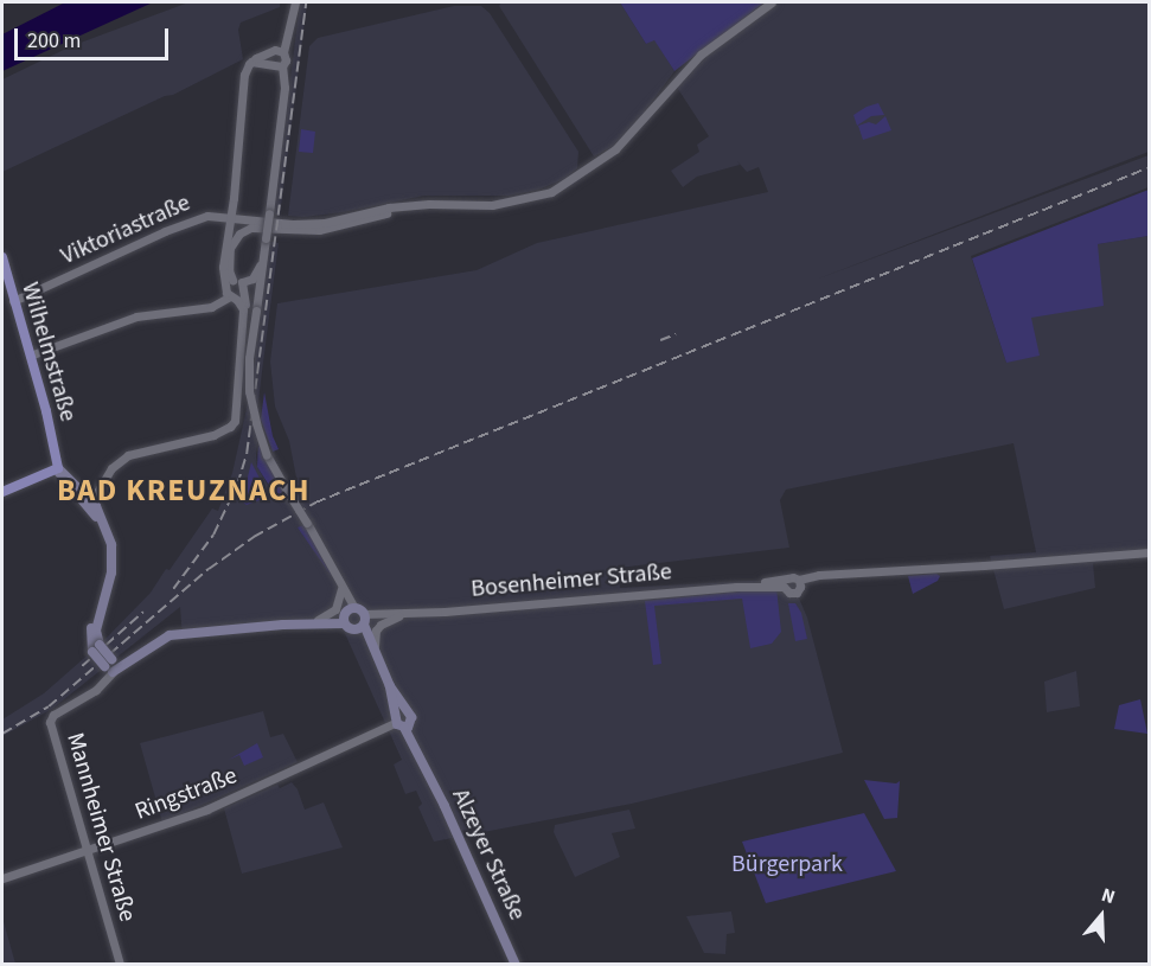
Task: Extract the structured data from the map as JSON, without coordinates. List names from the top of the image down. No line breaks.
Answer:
{"streets":{"main road":["Wilhelmstraße","Alzeyer Straße"],"street":["Viktoriastraße","Bosenheimer Straße","Ringstraße","Mannheimer Straße"]},"crossings":[["Viktoriastraße","Wilhelmstraße"],["Bosenheimer Straße","Alzeyer Straße"],["Ringstraße","Mannheimer Straße"],["Ringstraße","Alzeyer Straße"]],"districts":["BAD KREUZNACH"],"parks":["Bürgerpark"],"scale_bar":"200 m","north":"top"}
